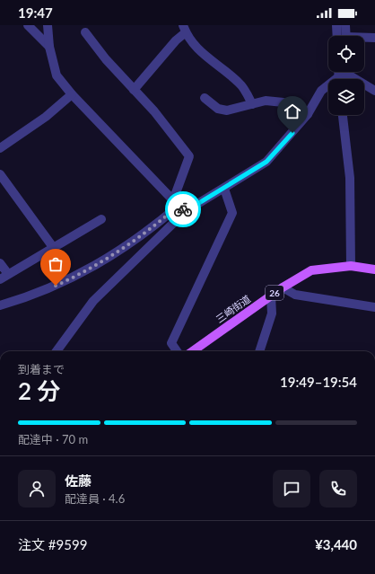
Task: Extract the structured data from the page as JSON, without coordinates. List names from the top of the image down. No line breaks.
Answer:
{"streets":{"main road":["26","三崎街道"]},"page":{"status":"19:47","heading":["2 分","到着まで","19:49–19:54"],"panel":["佐藤","配達員 · 4.6","注文 #9599","¥3,440"],"bar":"配達中 · 70 m"}}
